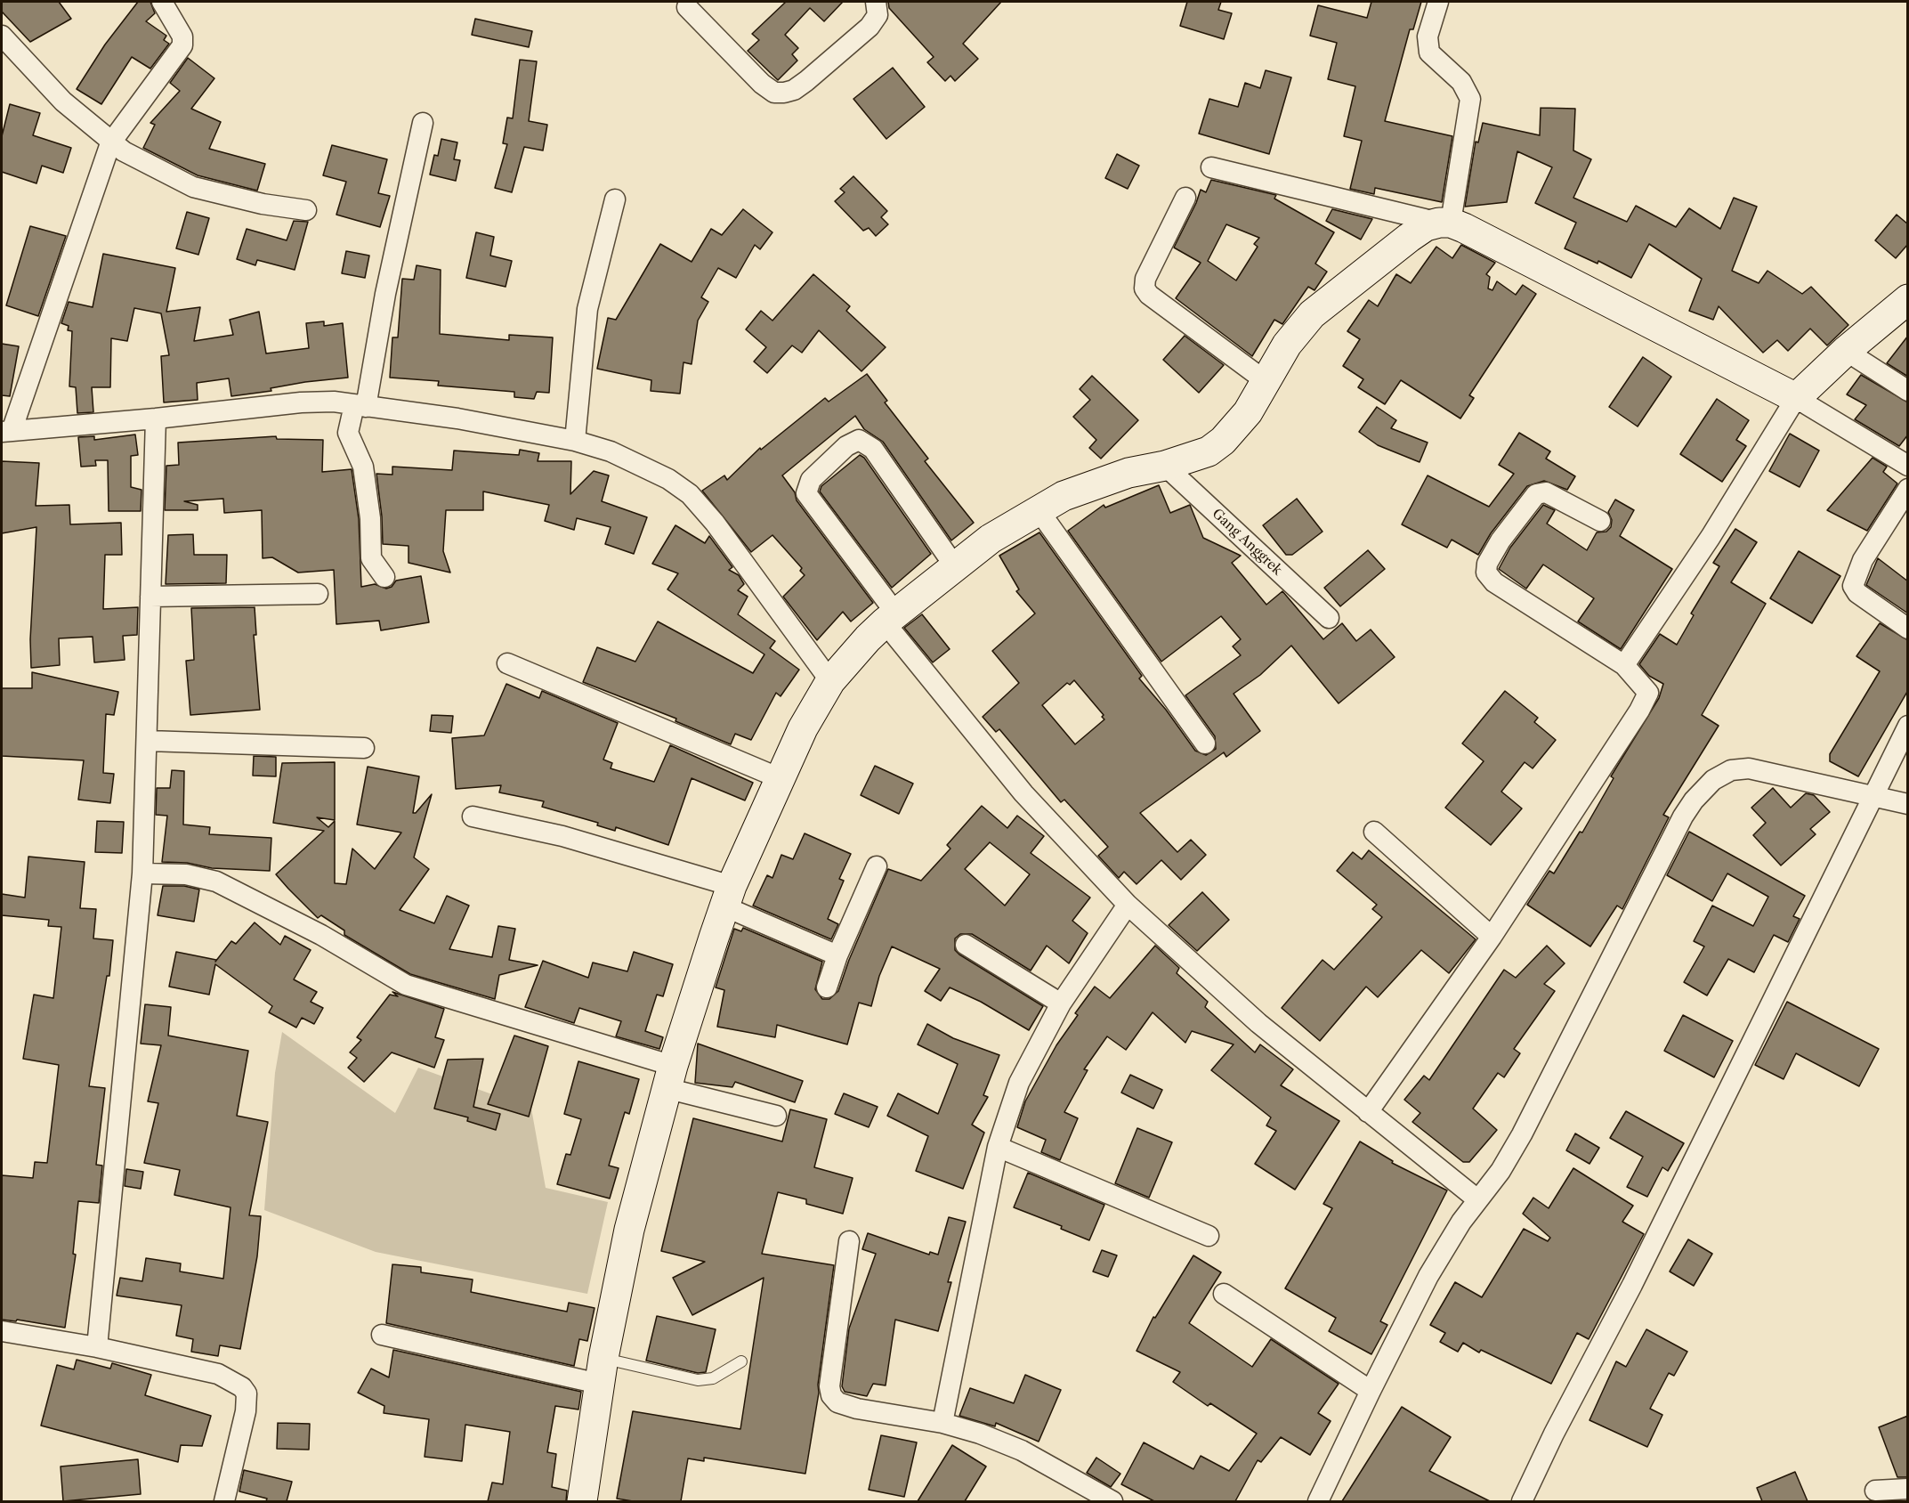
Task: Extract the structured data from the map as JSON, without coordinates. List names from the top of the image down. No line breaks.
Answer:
{"streets":{"street":["Gang Anggrek"]}}
